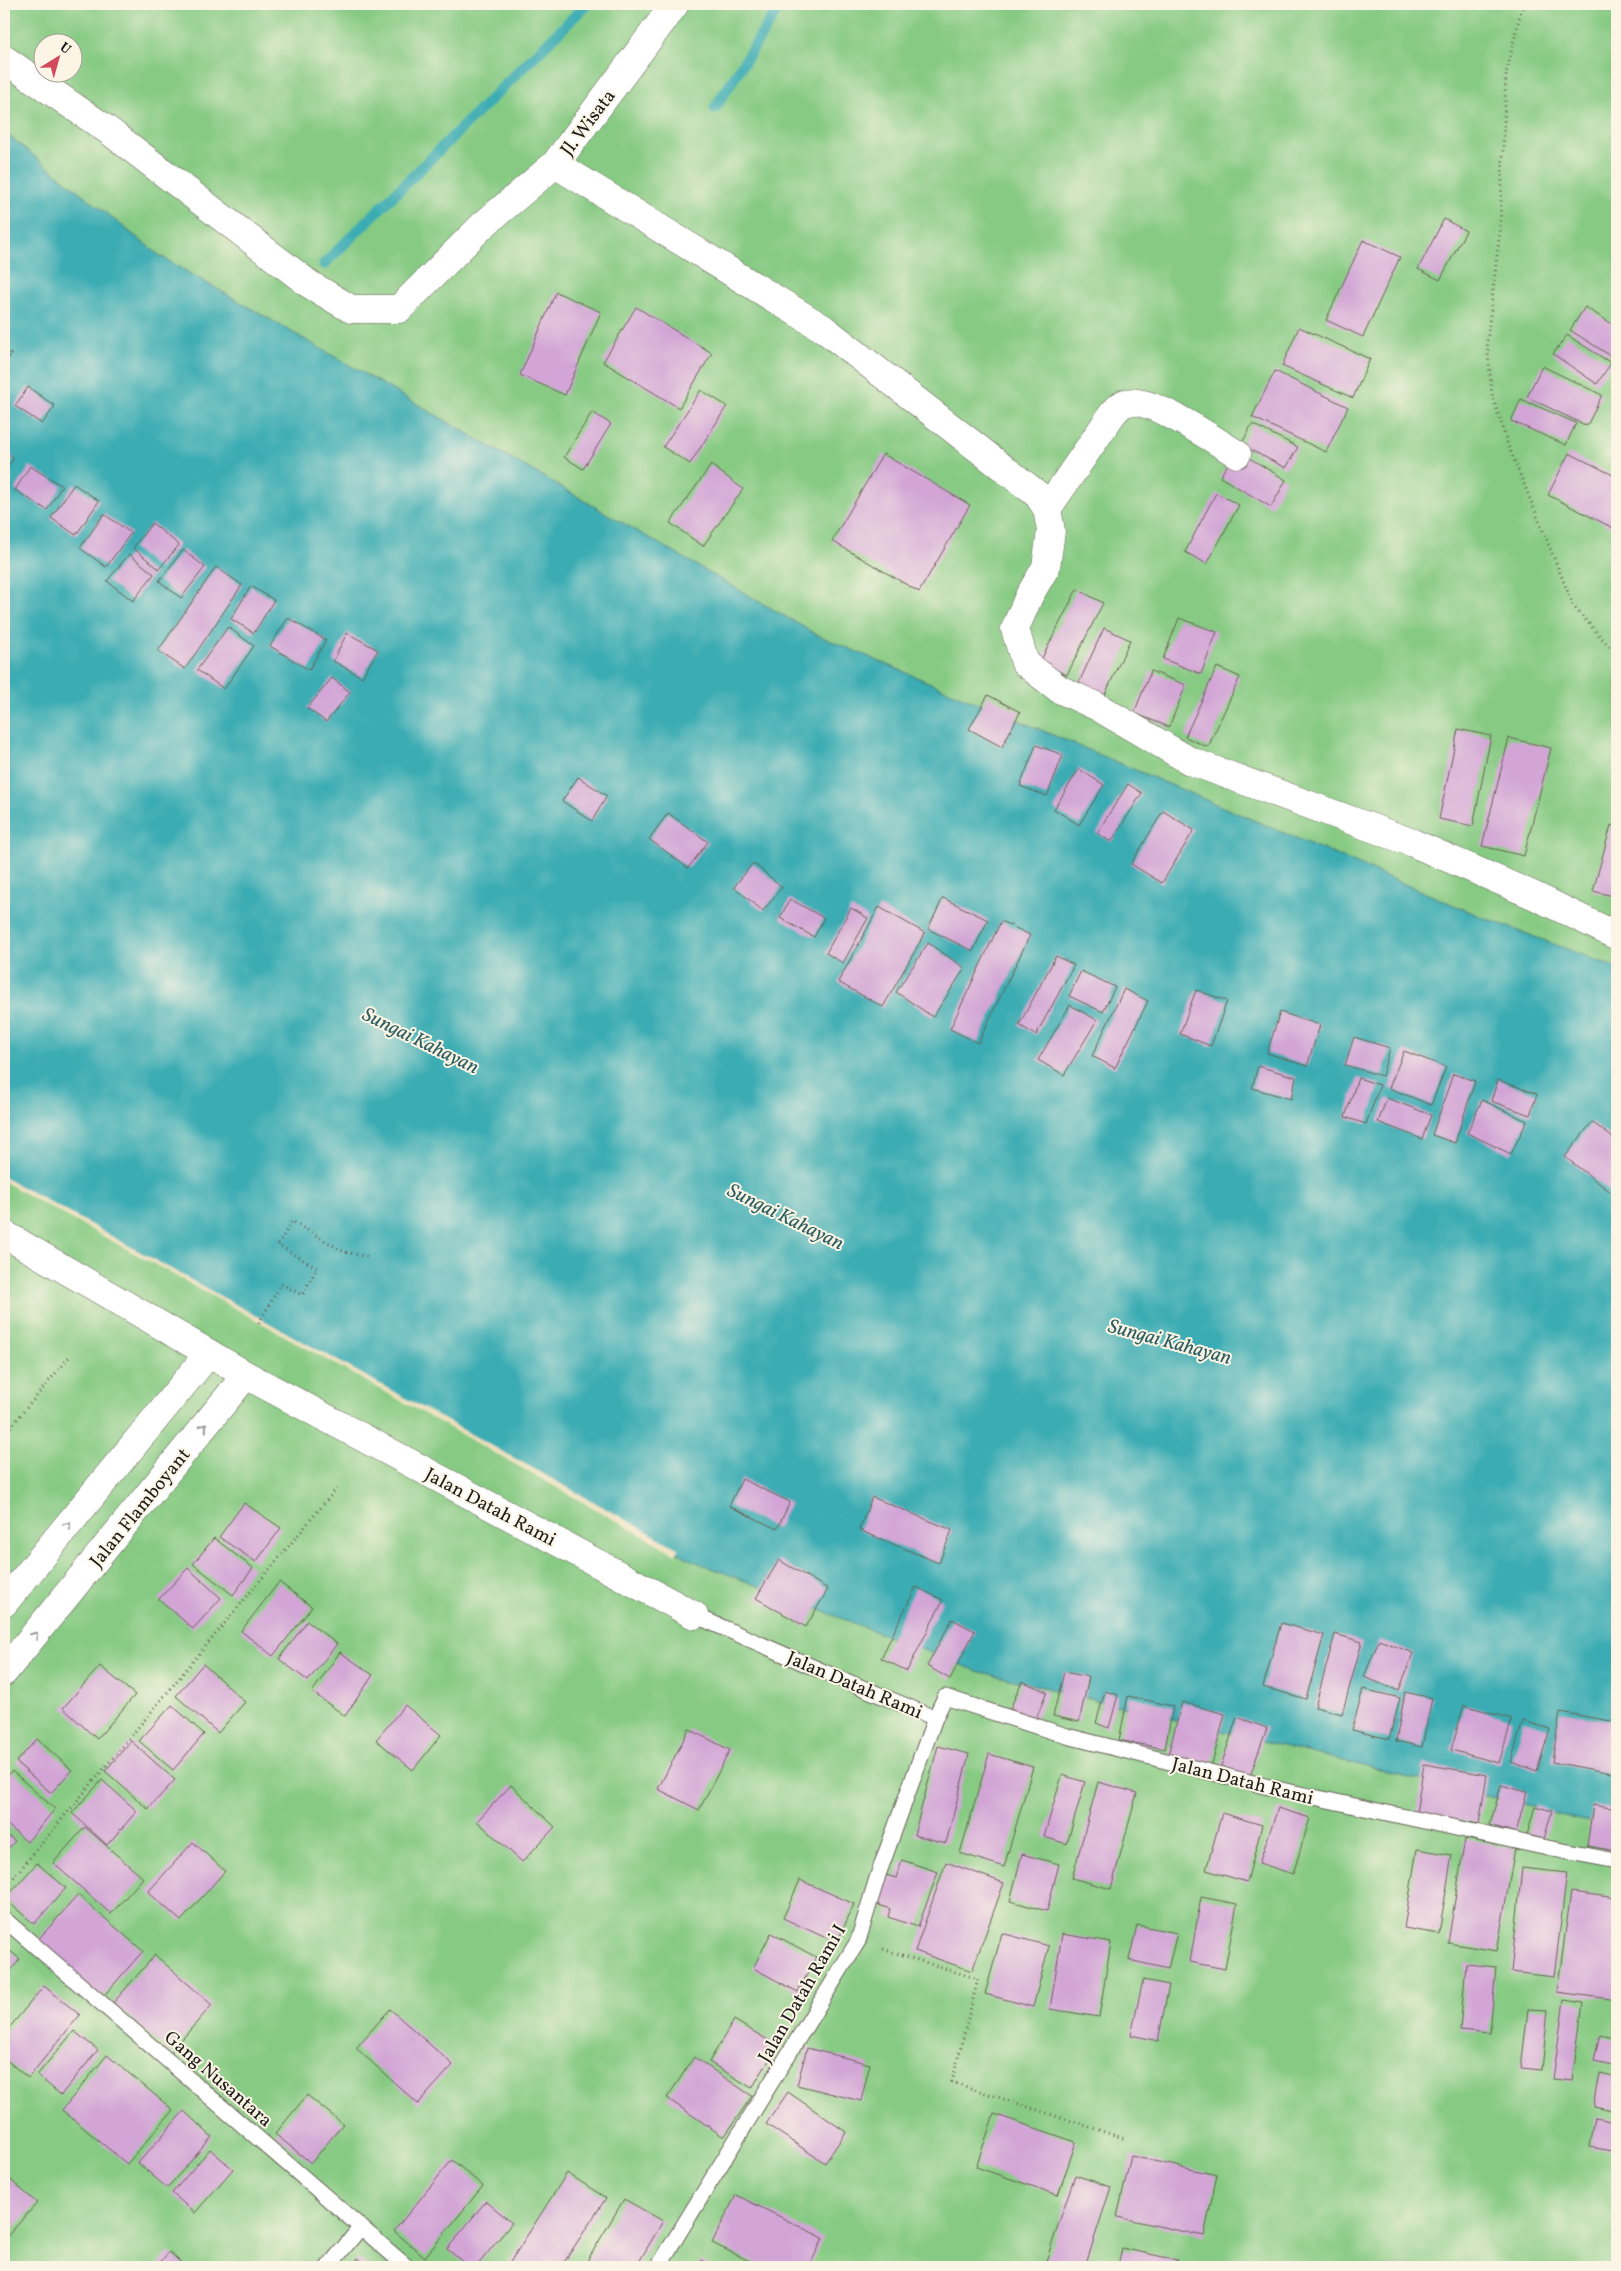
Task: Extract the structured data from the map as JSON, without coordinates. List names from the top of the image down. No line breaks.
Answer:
{"streets":{"street":["Jl. Wisata","Jalan Datah Rami","Jalan Flamboyant"],"lane":["Jalan Datah Rami I","Gang Nusantara"]},"crossings":[["Jalan Datah Rami","Jalan Flamboyant"],["Jalan Datah Rami","Jalan Datah Rami I"]],"water":["Sungai Kahayan"],"north":"top right"}
